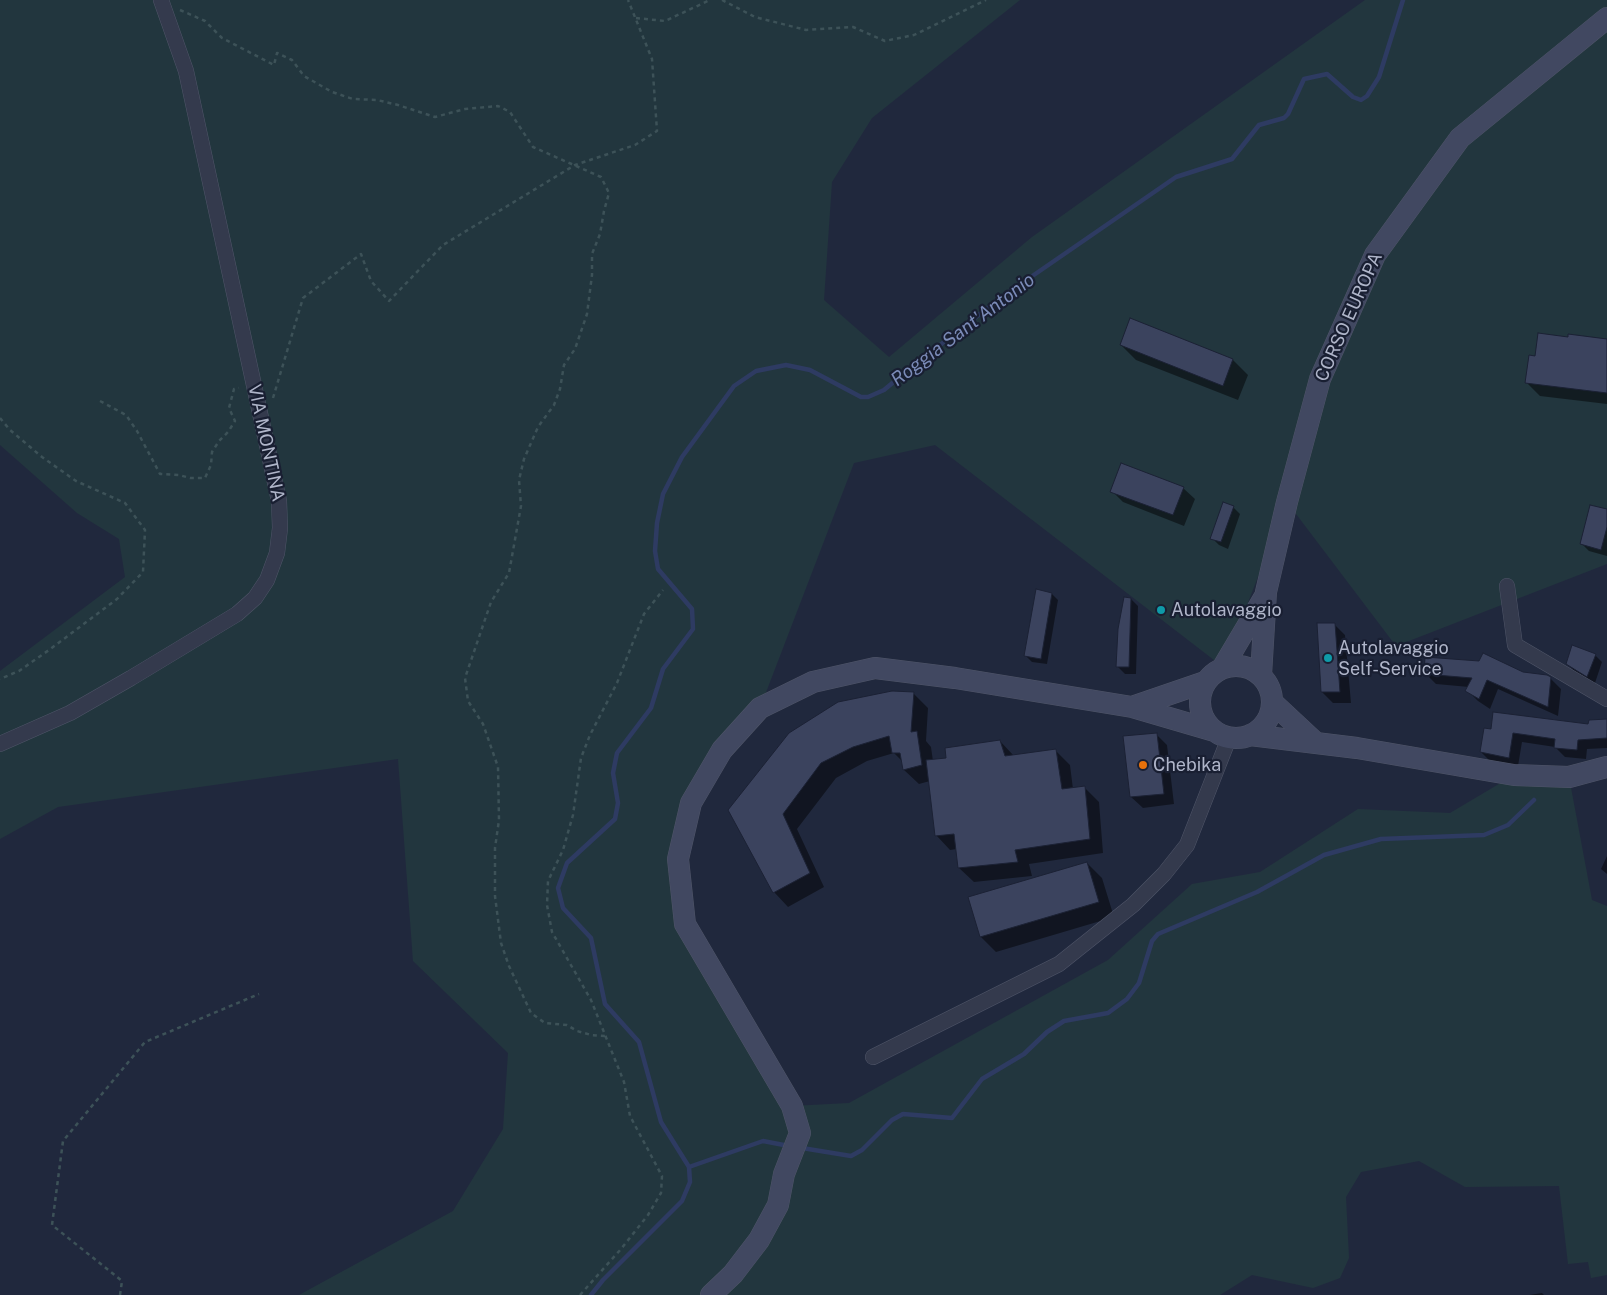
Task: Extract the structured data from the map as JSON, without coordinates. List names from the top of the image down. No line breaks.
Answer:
{"streets":{"main road":["CORSO EUROPA"],"street":["VIA MONTINA"]},"water":["Roggia Sant'Antonio"],"places":["Autolavaggio","Autolavaggio Self-Service","Chebika"]}
